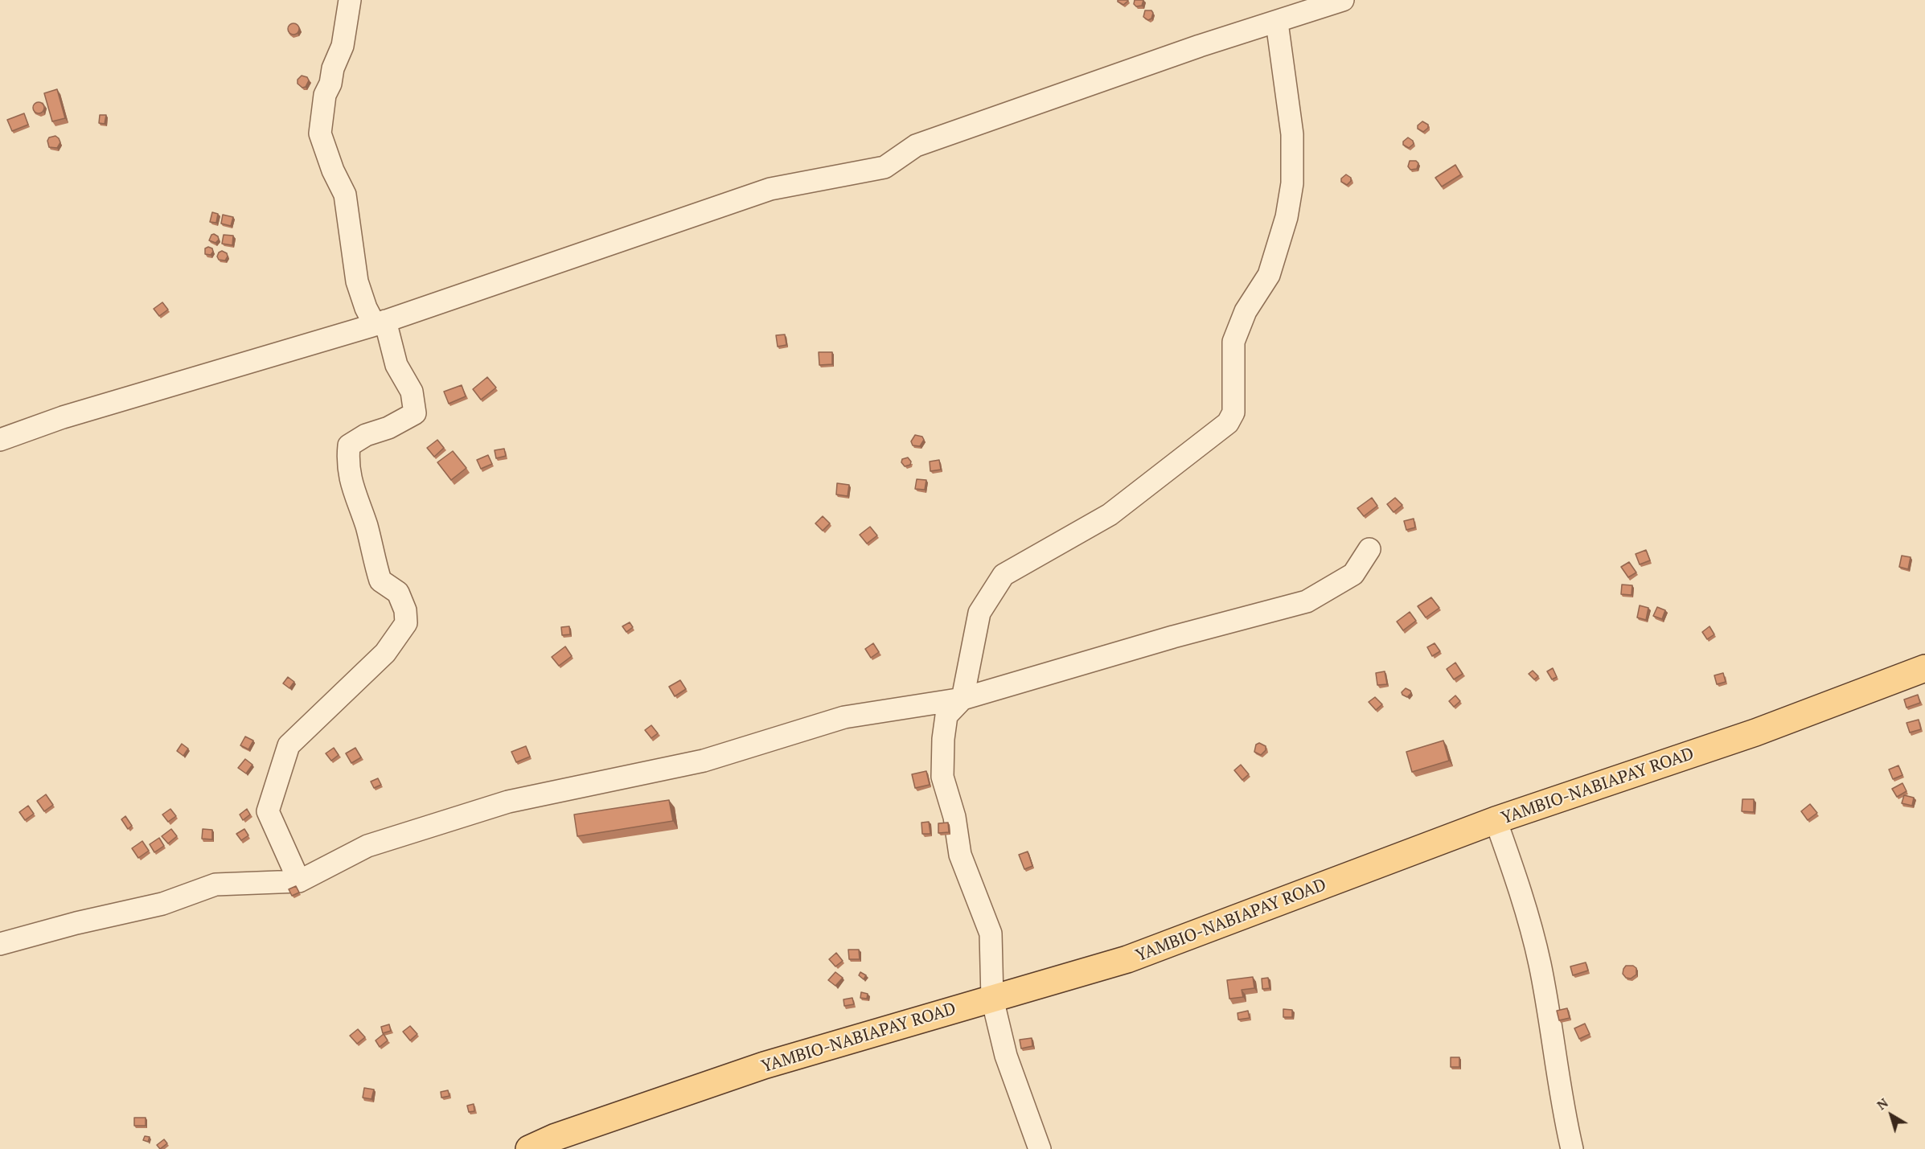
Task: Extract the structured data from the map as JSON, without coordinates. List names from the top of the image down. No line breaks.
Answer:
{"streets":{"main road":["YAMBIO-NABIAPAY ROAD"]},"north":"top left"}
